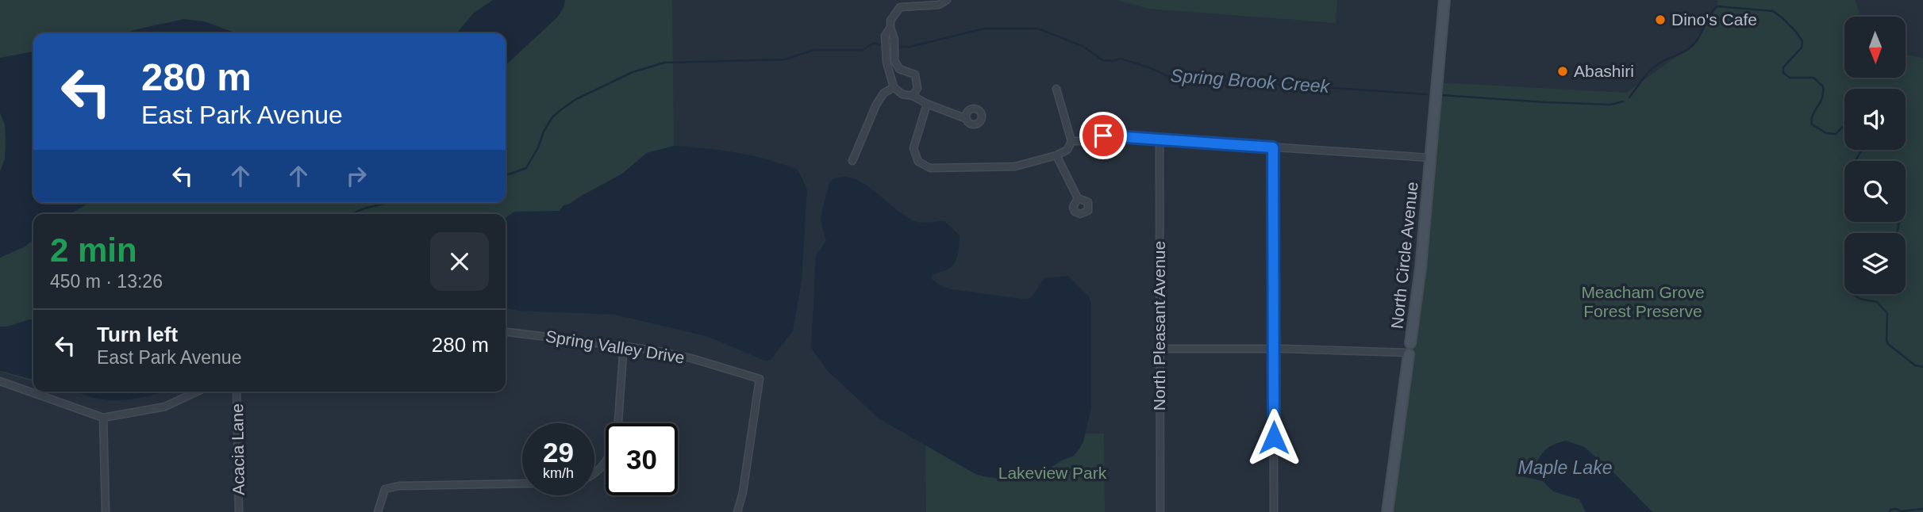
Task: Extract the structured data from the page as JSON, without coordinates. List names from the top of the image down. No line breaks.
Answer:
{"streets":{"street":["North Circle Avenue","North Pleasant Avenue","Spring Valley Drive","Acacia Lane"]},"water":["Spring Brook Creek","Maple Lake"],"parks":["Meacham Grove Forest Preserve","Lakeview Park"],"places":["Dino's Cafe","Abashiri"],"north":"bottom","page":{"turn":["280 m","East Park Avenue"],"heading":["2 min","450 m · 13:26"],"list":[{"name":"Turn left","note":"East Park Avenue","value":"280 m"}],"speed":"29 km/h","limit":"30"}}
